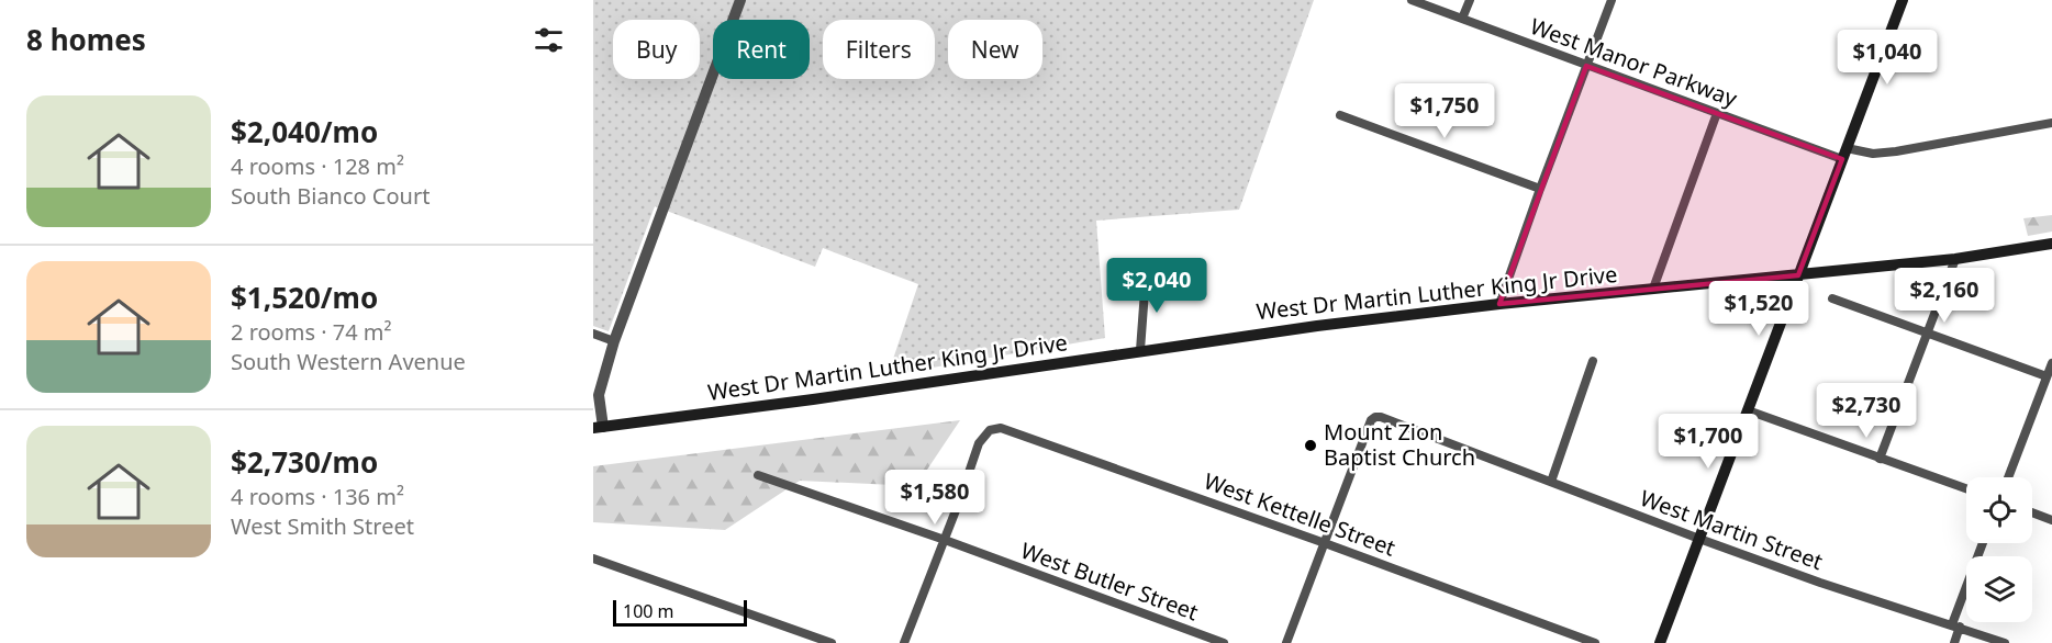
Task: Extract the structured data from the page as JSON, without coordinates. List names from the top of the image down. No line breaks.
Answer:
{"streets":{"main road":["West Dr Martin Luther King Jr Drive"],"street":["West Manor Parkway","West Kettelle Street","West Martin Street","West Butler Street"]},"crossings":[["West Kettelle Street","West Martin Street"],["West Kettelle Street","West Butler Street"]],"places":["Mount Zion Baptist Church"],"scale_bar":"100 m","page":{"heading":"8 homes","chip":["Buy","Rent","Filters","New"],"price":["$1,040","$1,750","$2,040","$2,160","$1,520","$2,730","$1,700","$1,580"],"list":[{"name":"$2,040/mo","note":"4 rooms · 128 m² · South Bianco Court"},{"name":"$1,520/mo","note":"2 rooms · 74 m² · South Western Avenue"},{"name":"$2,730/mo","note":"4 rooms · 136 m² · West Smith Street"}],"scale":"100 m"}}
